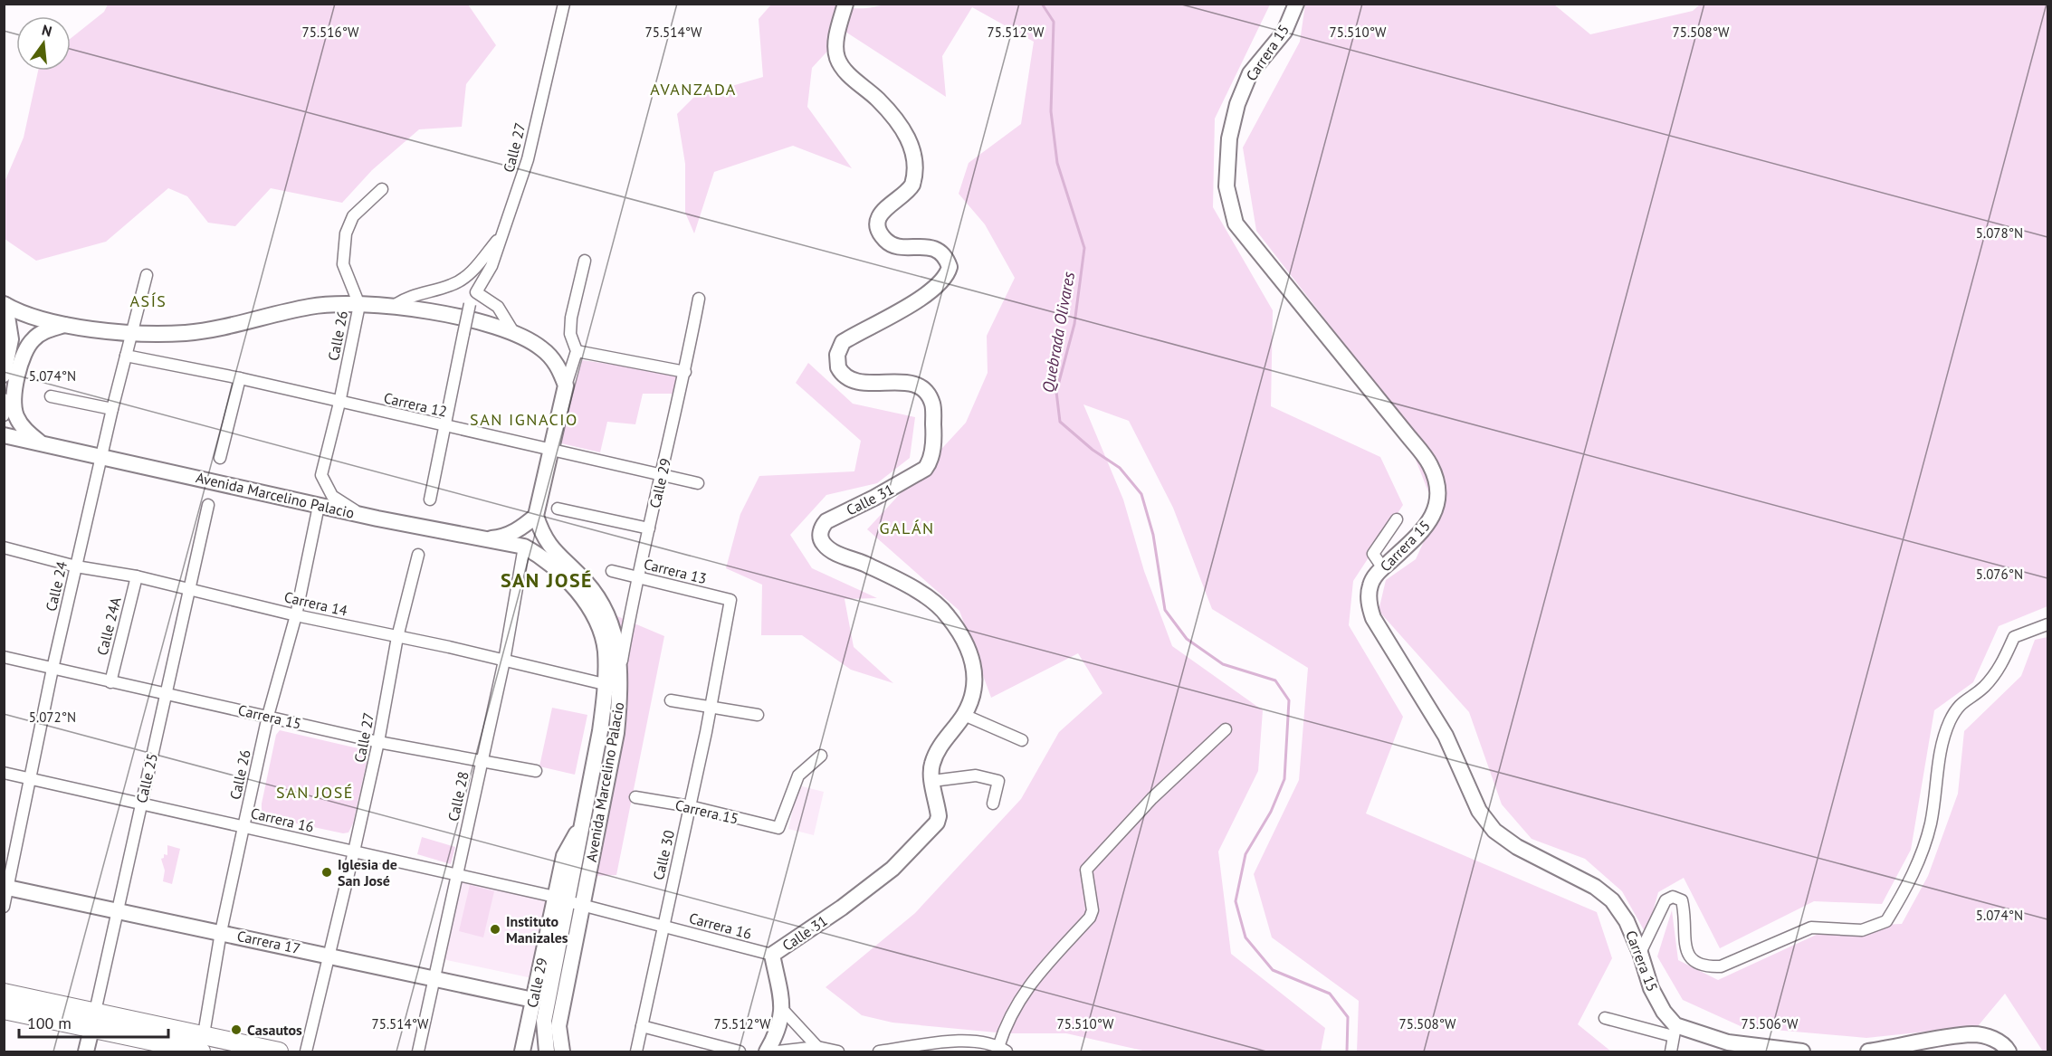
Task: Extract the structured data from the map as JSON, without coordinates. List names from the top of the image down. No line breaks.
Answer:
{"streets":{"main road":["Carrera 15","Calle 29","Avenida Marcelino Palacio","Calle 31","Calle 25","Carrera 17"],"street":["Calle 27","Calle 26","Carrera 12","Carrera 13","Calle 24","Carrera 14","Calle 24A","Calle 28","Carrera 16","Calle 30"]},"crossings":[["Carrera 15","Calle 27"],["Carrera 15","Calle 26"],["Carrera 15","Calle 24"],["Carrera 15","Calle 24A"],["Carrera 15","Calle 25"],["Carrera 15","Calle 28"],["Carrera 15","Calle 30"],["Calle 27","Carrera 14"],["Calle 27","Carrera 16"],["Calle 27","Carrera 17"],["Calle 26","Carrera 12"],["Calle 26","Avenida Marcelino Palacio"],["Calle 26","Carrera 14"],["Calle 26","Carrera 16"],["Calle 26","Carrera 17"],["Carrera 12","Calle 29"],["Carrera 12","Calle 24"],["Calle 29","Avenida Marcelino Palacio"],["Calle 29","Carrera 13"],["Calle 29","Carrera 16"],["Calle 29","Carrera 17"],["Avenida Marcelino Palacio","Calle 24"],["Avenida Marcelino Palacio","Carrera 14"],["Avenida Marcelino Palacio","Calle 28"],["Avenida Marcelino Palacio","Carrera 16"],["Calle 31","Carrera 16"],["Carrera 13","Calle 30"],["Calle 24","Carrera 14"],["Calle 24","Carrera 16"],["Calle 24","Carrera 17"],["Carrera 14","Calle 24A"],["Carrera 14","Calle 25"],["Carrera 14","Calle 28"],["Calle 25","Carrera 16"],["Calle 25","Carrera 17"],["Calle 28","Carrera 16"],["Calle 28","Carrera 17"],["Carrera 16","Calle 30"]],"districts":["AVANZADA","ASÍS","SAN IGNACIO","GALÁN","SAN JOSÉ","SAN JOSÉ"],"water":["Quebrada Olivares"],"places":["Iglesia de San José","Instituto Manizales","Casautos"],"scale_bar":"100 m","north":"top","coordinates":["75.516°W","75.514°W","75.512°W","75.510°W","75.508°W","5.078°N","5.074°N","5.076°N","5.072°N","75.506°W"]}
